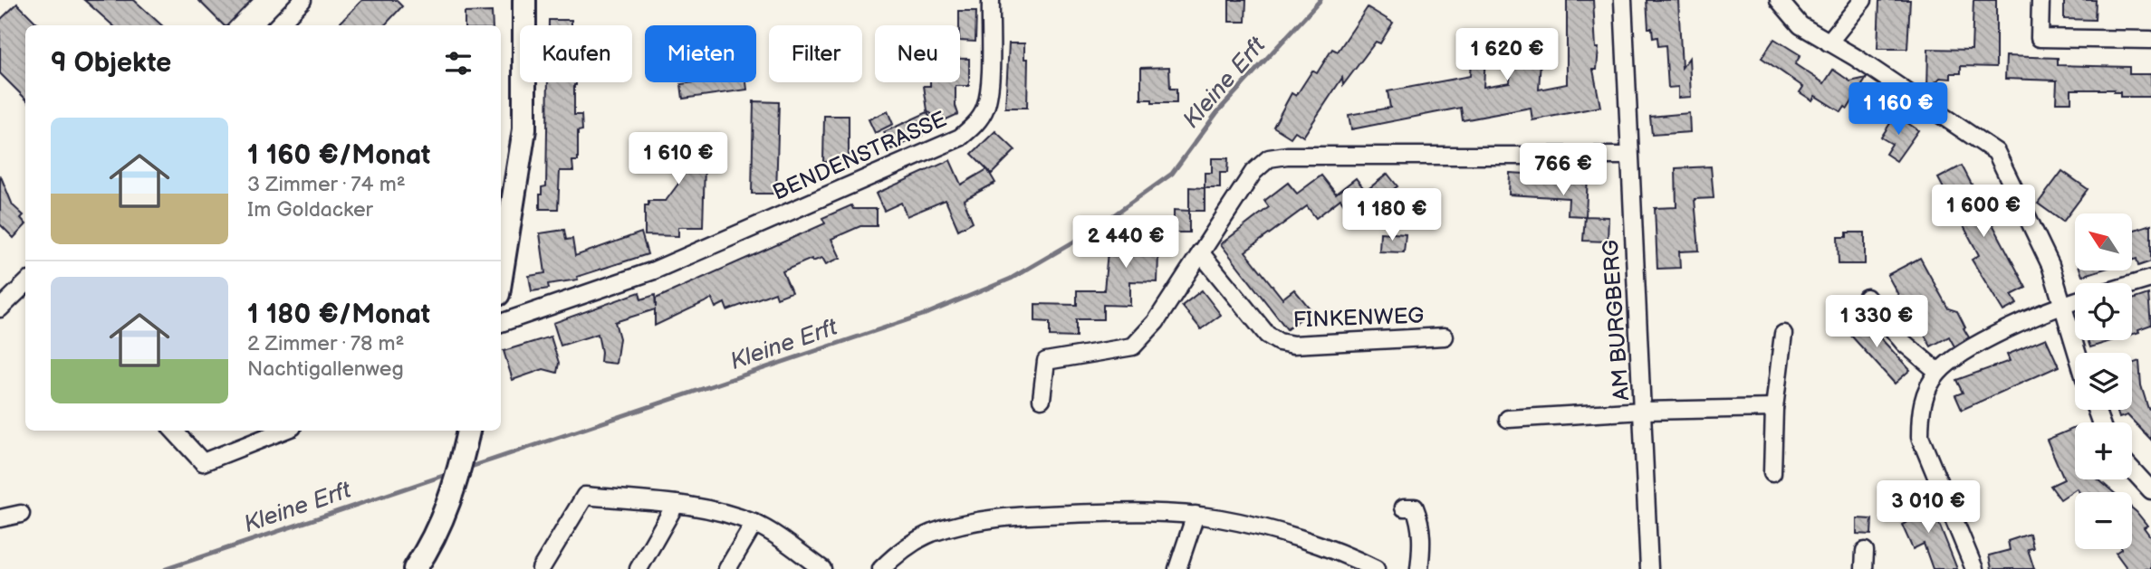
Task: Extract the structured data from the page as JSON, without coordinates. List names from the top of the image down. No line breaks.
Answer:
{"streets":{"street":["BENDENSTRASSE","FINKENWEG","AM BURGBERG"]},"water":["Kleine Erft"],"north":"top left","page":{"chip":["Kaufen","Mieten","Filter","Neu"],"heading":"9 Objekte","price":["1 620 €","1 160 €","1 610 €","766 €","1 600 €","1 180 €","2 440 €","1 330 €","3 010 €"],"list":[{"name":"1 160 €/Monat","note":"3 Zimmer · 74 m² · Im Goldacker"},{"name":"1 180 €/Monat","note":"2 Zimmer · 78 m² · Nachtigallenweg"}],"map_buttons":["+","−"]}}
